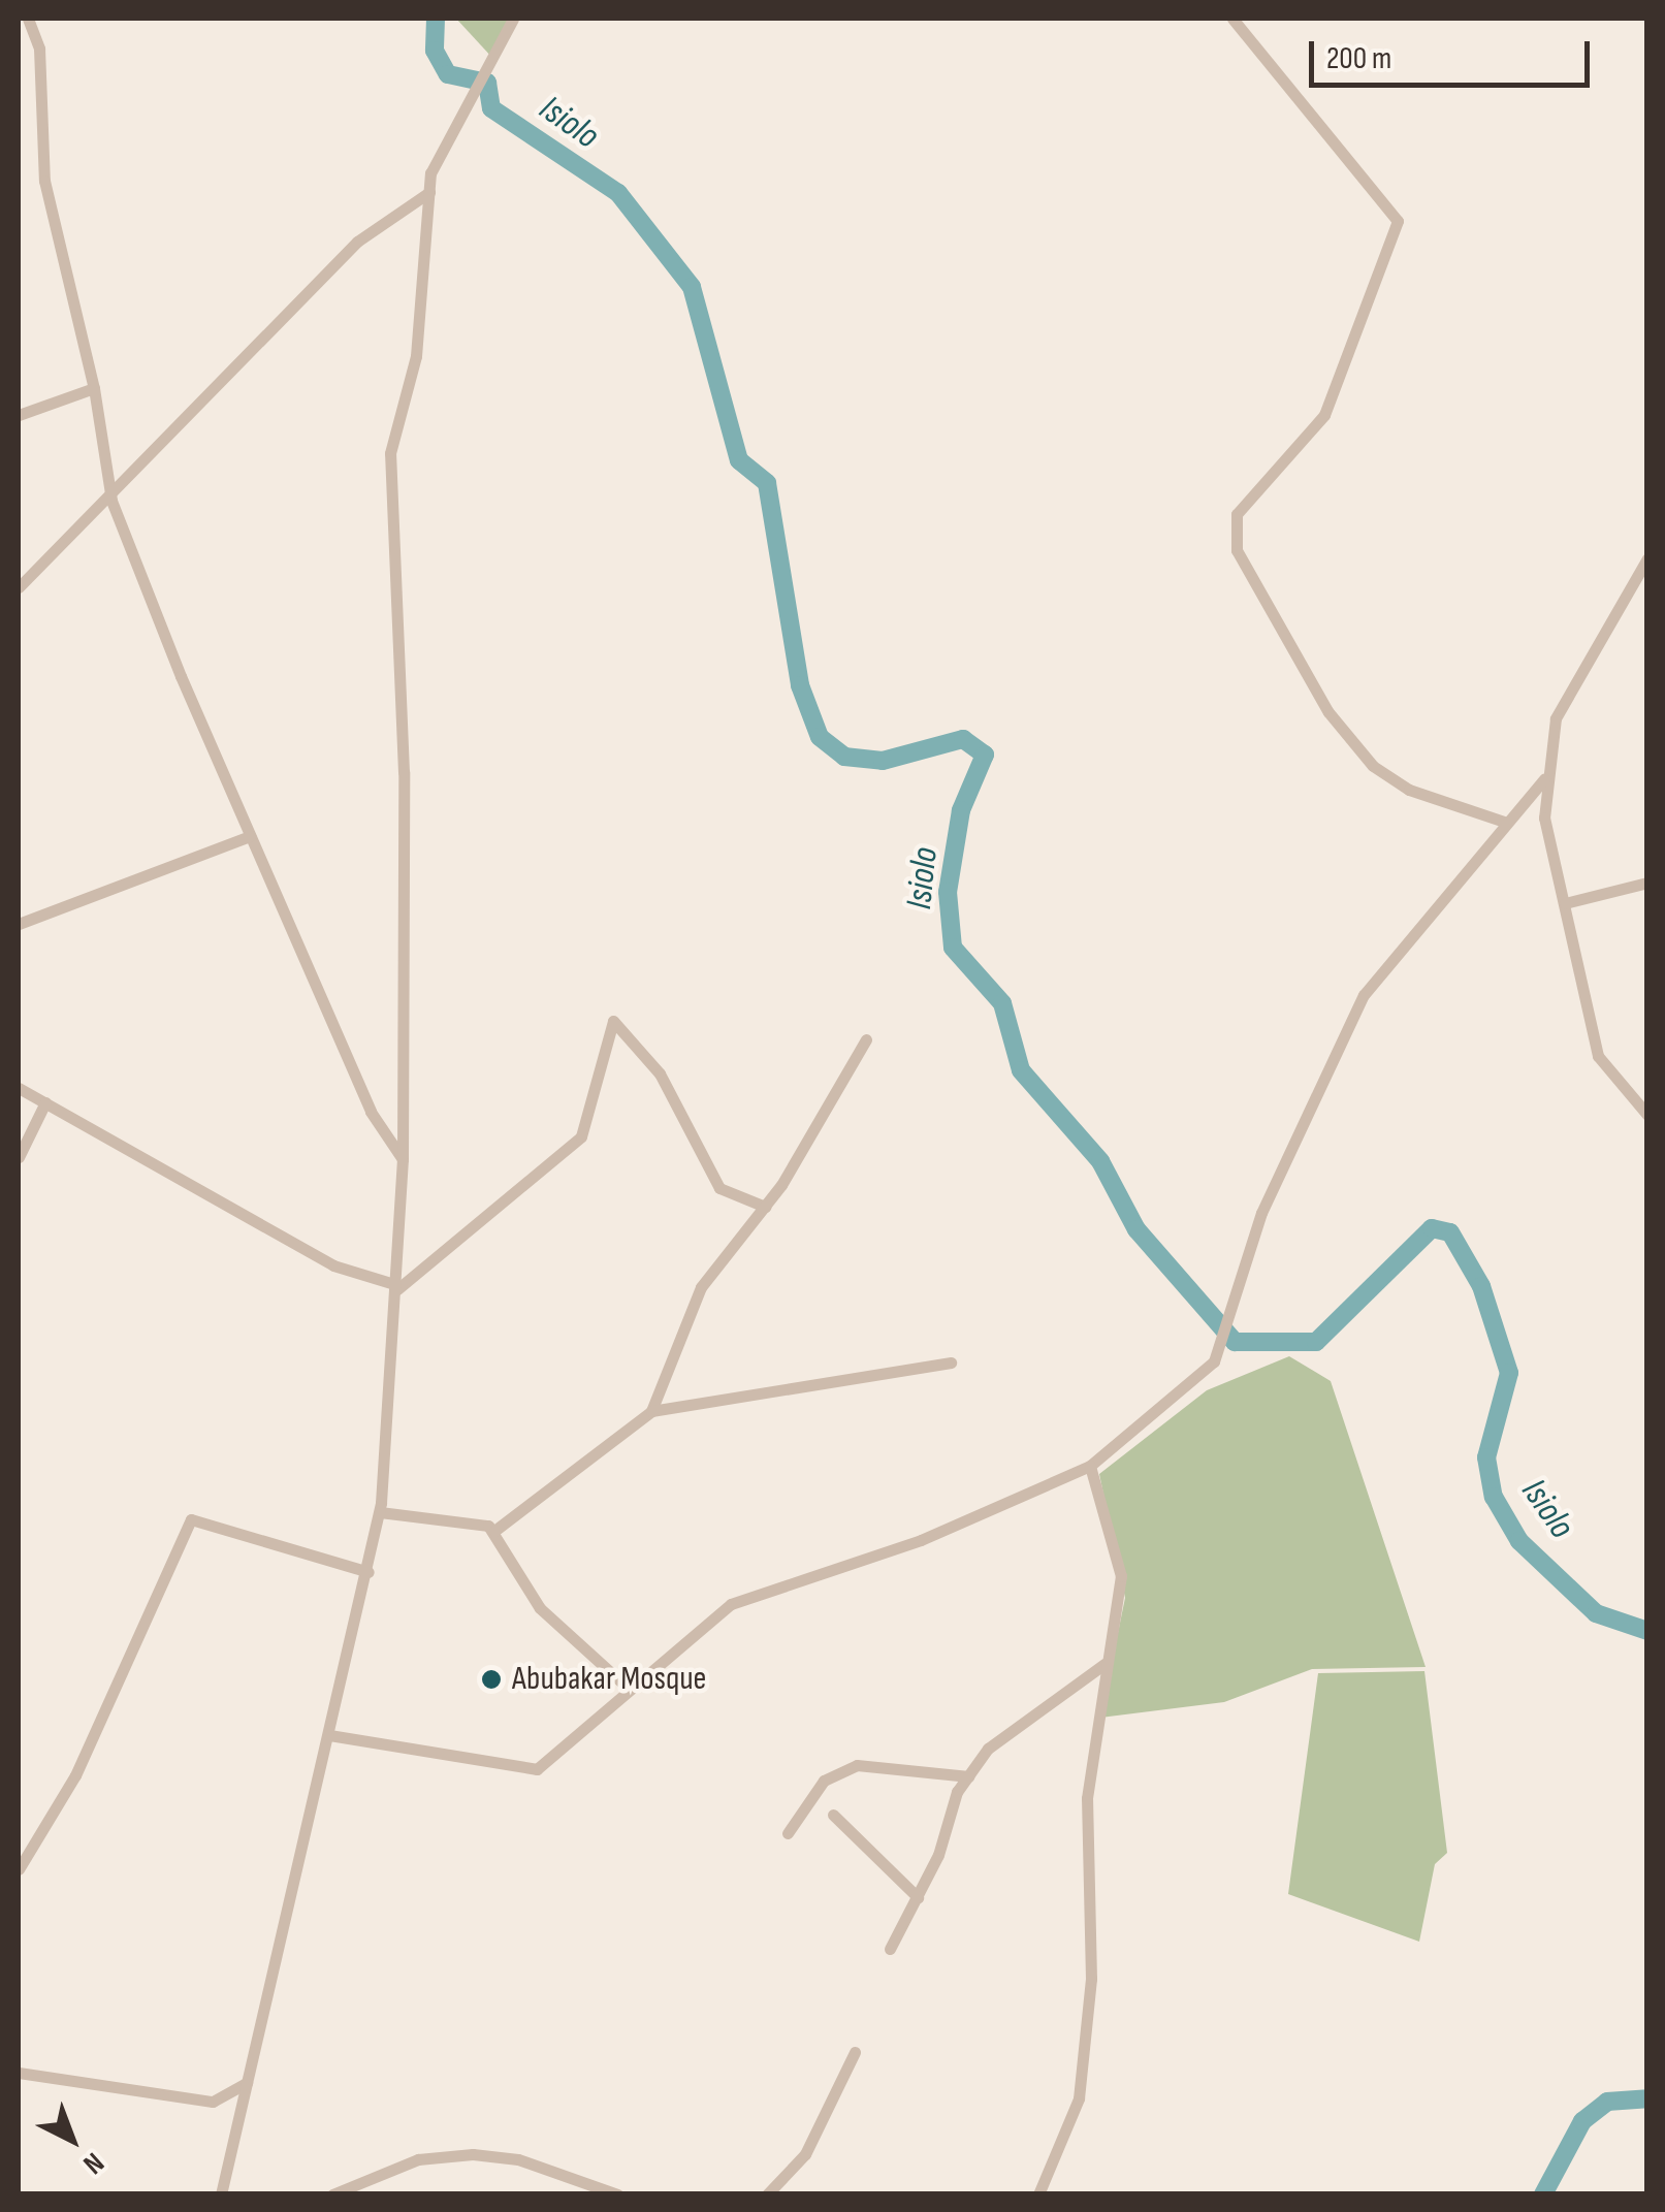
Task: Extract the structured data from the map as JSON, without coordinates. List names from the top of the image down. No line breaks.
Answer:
{"water":["Isiolo"],"places":["Abubakar Mosque"],"scale_bar":"200 m","north":"bottom right"}
